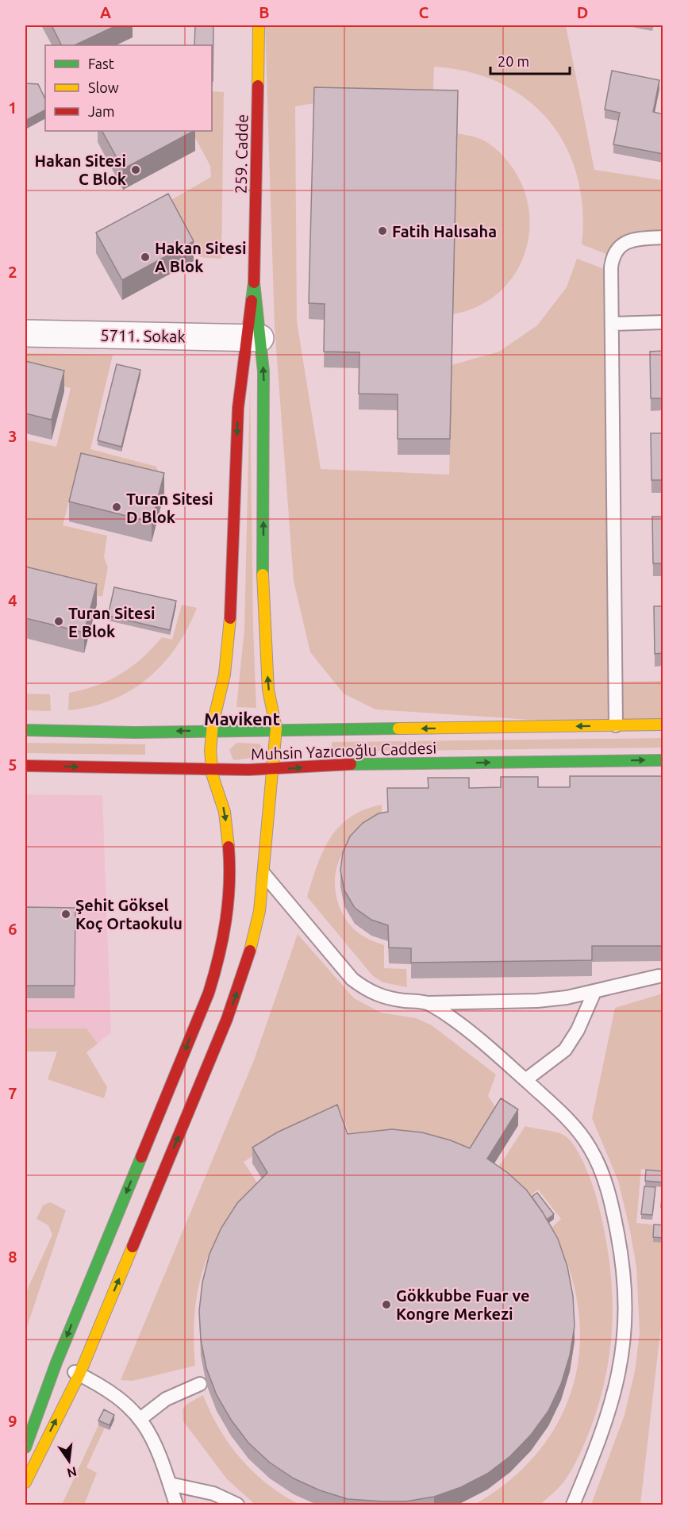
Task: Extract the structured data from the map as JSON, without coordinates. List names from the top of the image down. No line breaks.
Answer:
{"streets":{"street":["259. Cadde","5711. Sokak","Muhsin Yazıcıoğlu Caddesi"]},"crossings":[["259. Cadde","5711. Sokak"]],"districts":["Mavikent"],"places":["Hakan Sitesi C Blok","Fatih Halısaha","Hakan Sitesi A Blok","Turan Sitesi D Blok","Turan Sitesi E Blok","Şehit Göksel Koç Ortaokulu","Gökkubbe Fuar ve Kongre Merkezi"],"legend":["Fast","Slow","Jam"],"scale_bar":"20 m","north":"bottom","grid":{"columns":["A","B","C","D"],"rows":["1","2","3","4","5","6","7","8","9"]}}
